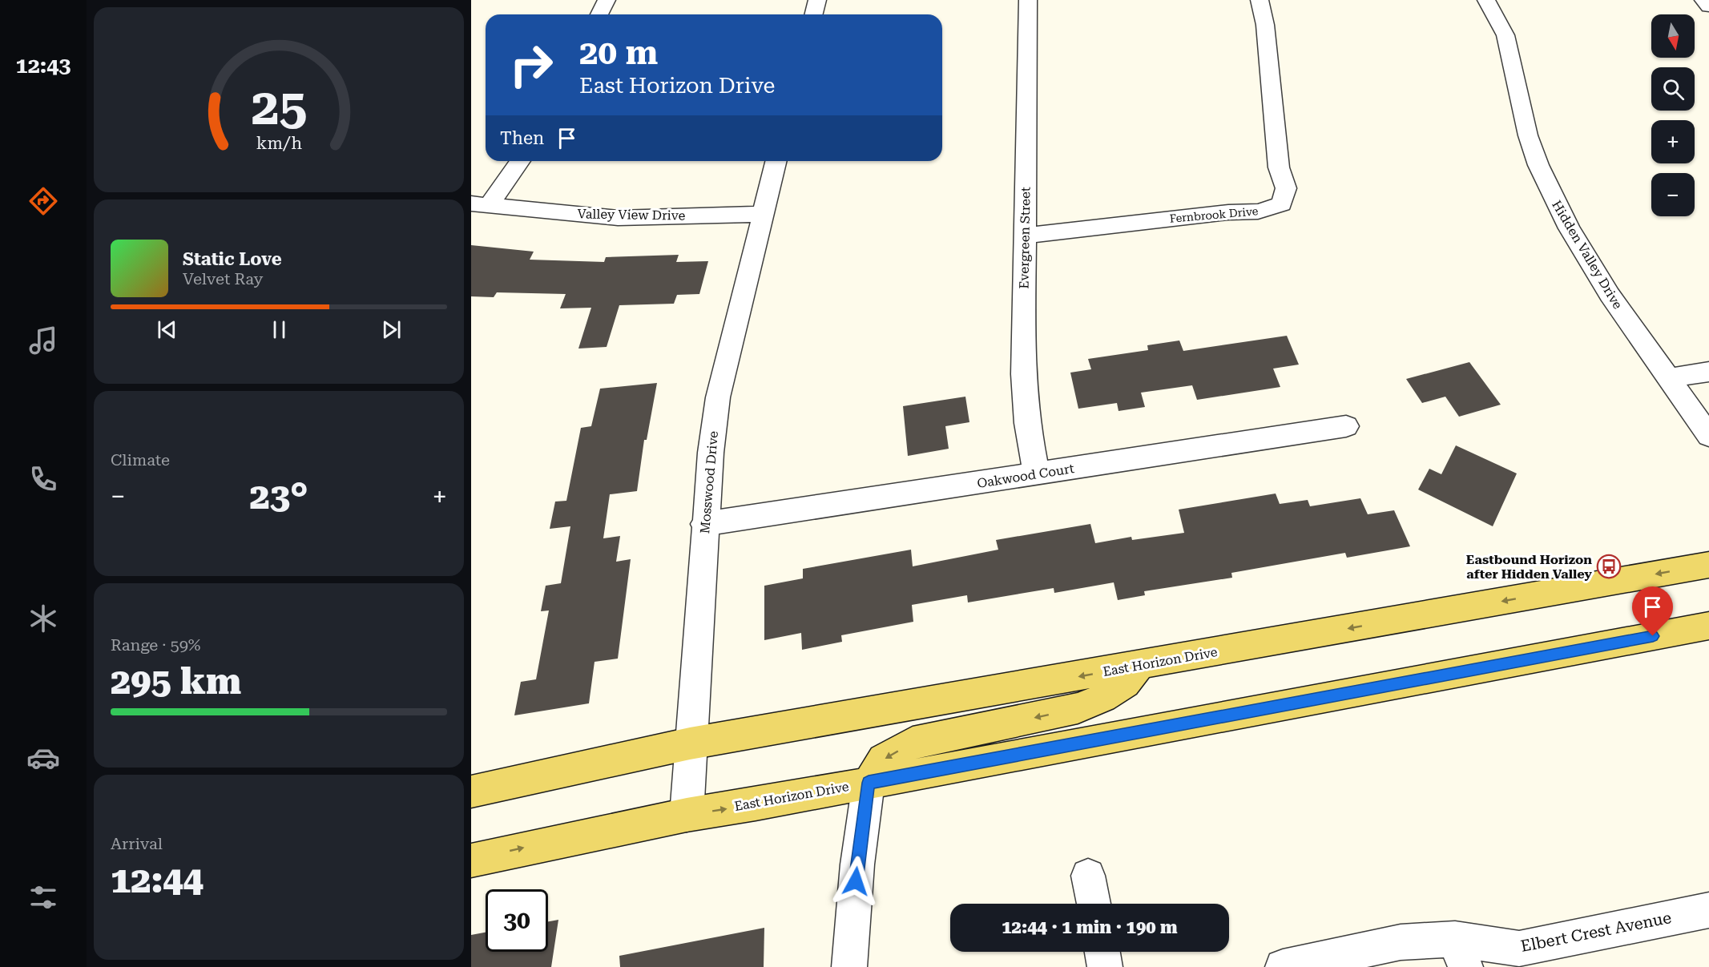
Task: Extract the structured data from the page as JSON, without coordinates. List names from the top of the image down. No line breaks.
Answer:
{"streets":{"main road":["East Horizon Drive"],"street":["Valley View Drive","Fernbrook Drive","Evergreen Street","Hidden Valley Drive","Oakwood Court","Mosswood Drive","Elbert Crest Avenue"]},"crossings":[["Valley View Drive","Mosswood Drive"],["Fernbrook Drive","Evergreen Street"],["Evergreen Street","Oakwood Court"],["Oakwood Court","Mosswood Drive"],["Mosswood Drive","East Horizon Drive"]],"places":{"bus stop":["Eastbound Horizon after Hidden Valley"]},"north":"bottom","page":{"tabs":"12:43","map_buttons":["+","−"],"turn":["20 m","East Horizon Drive"],"then":"Then","song":["Static Love","Velvet Ray"],"tile":["Climate",["Range · 59%","295 km"],["Arrival","12:44"]],"heat":["−","23°","+"],"limit":"30","trip":"12:44 · 1 min · 190 m","gauge":["25","km/h"]}}
